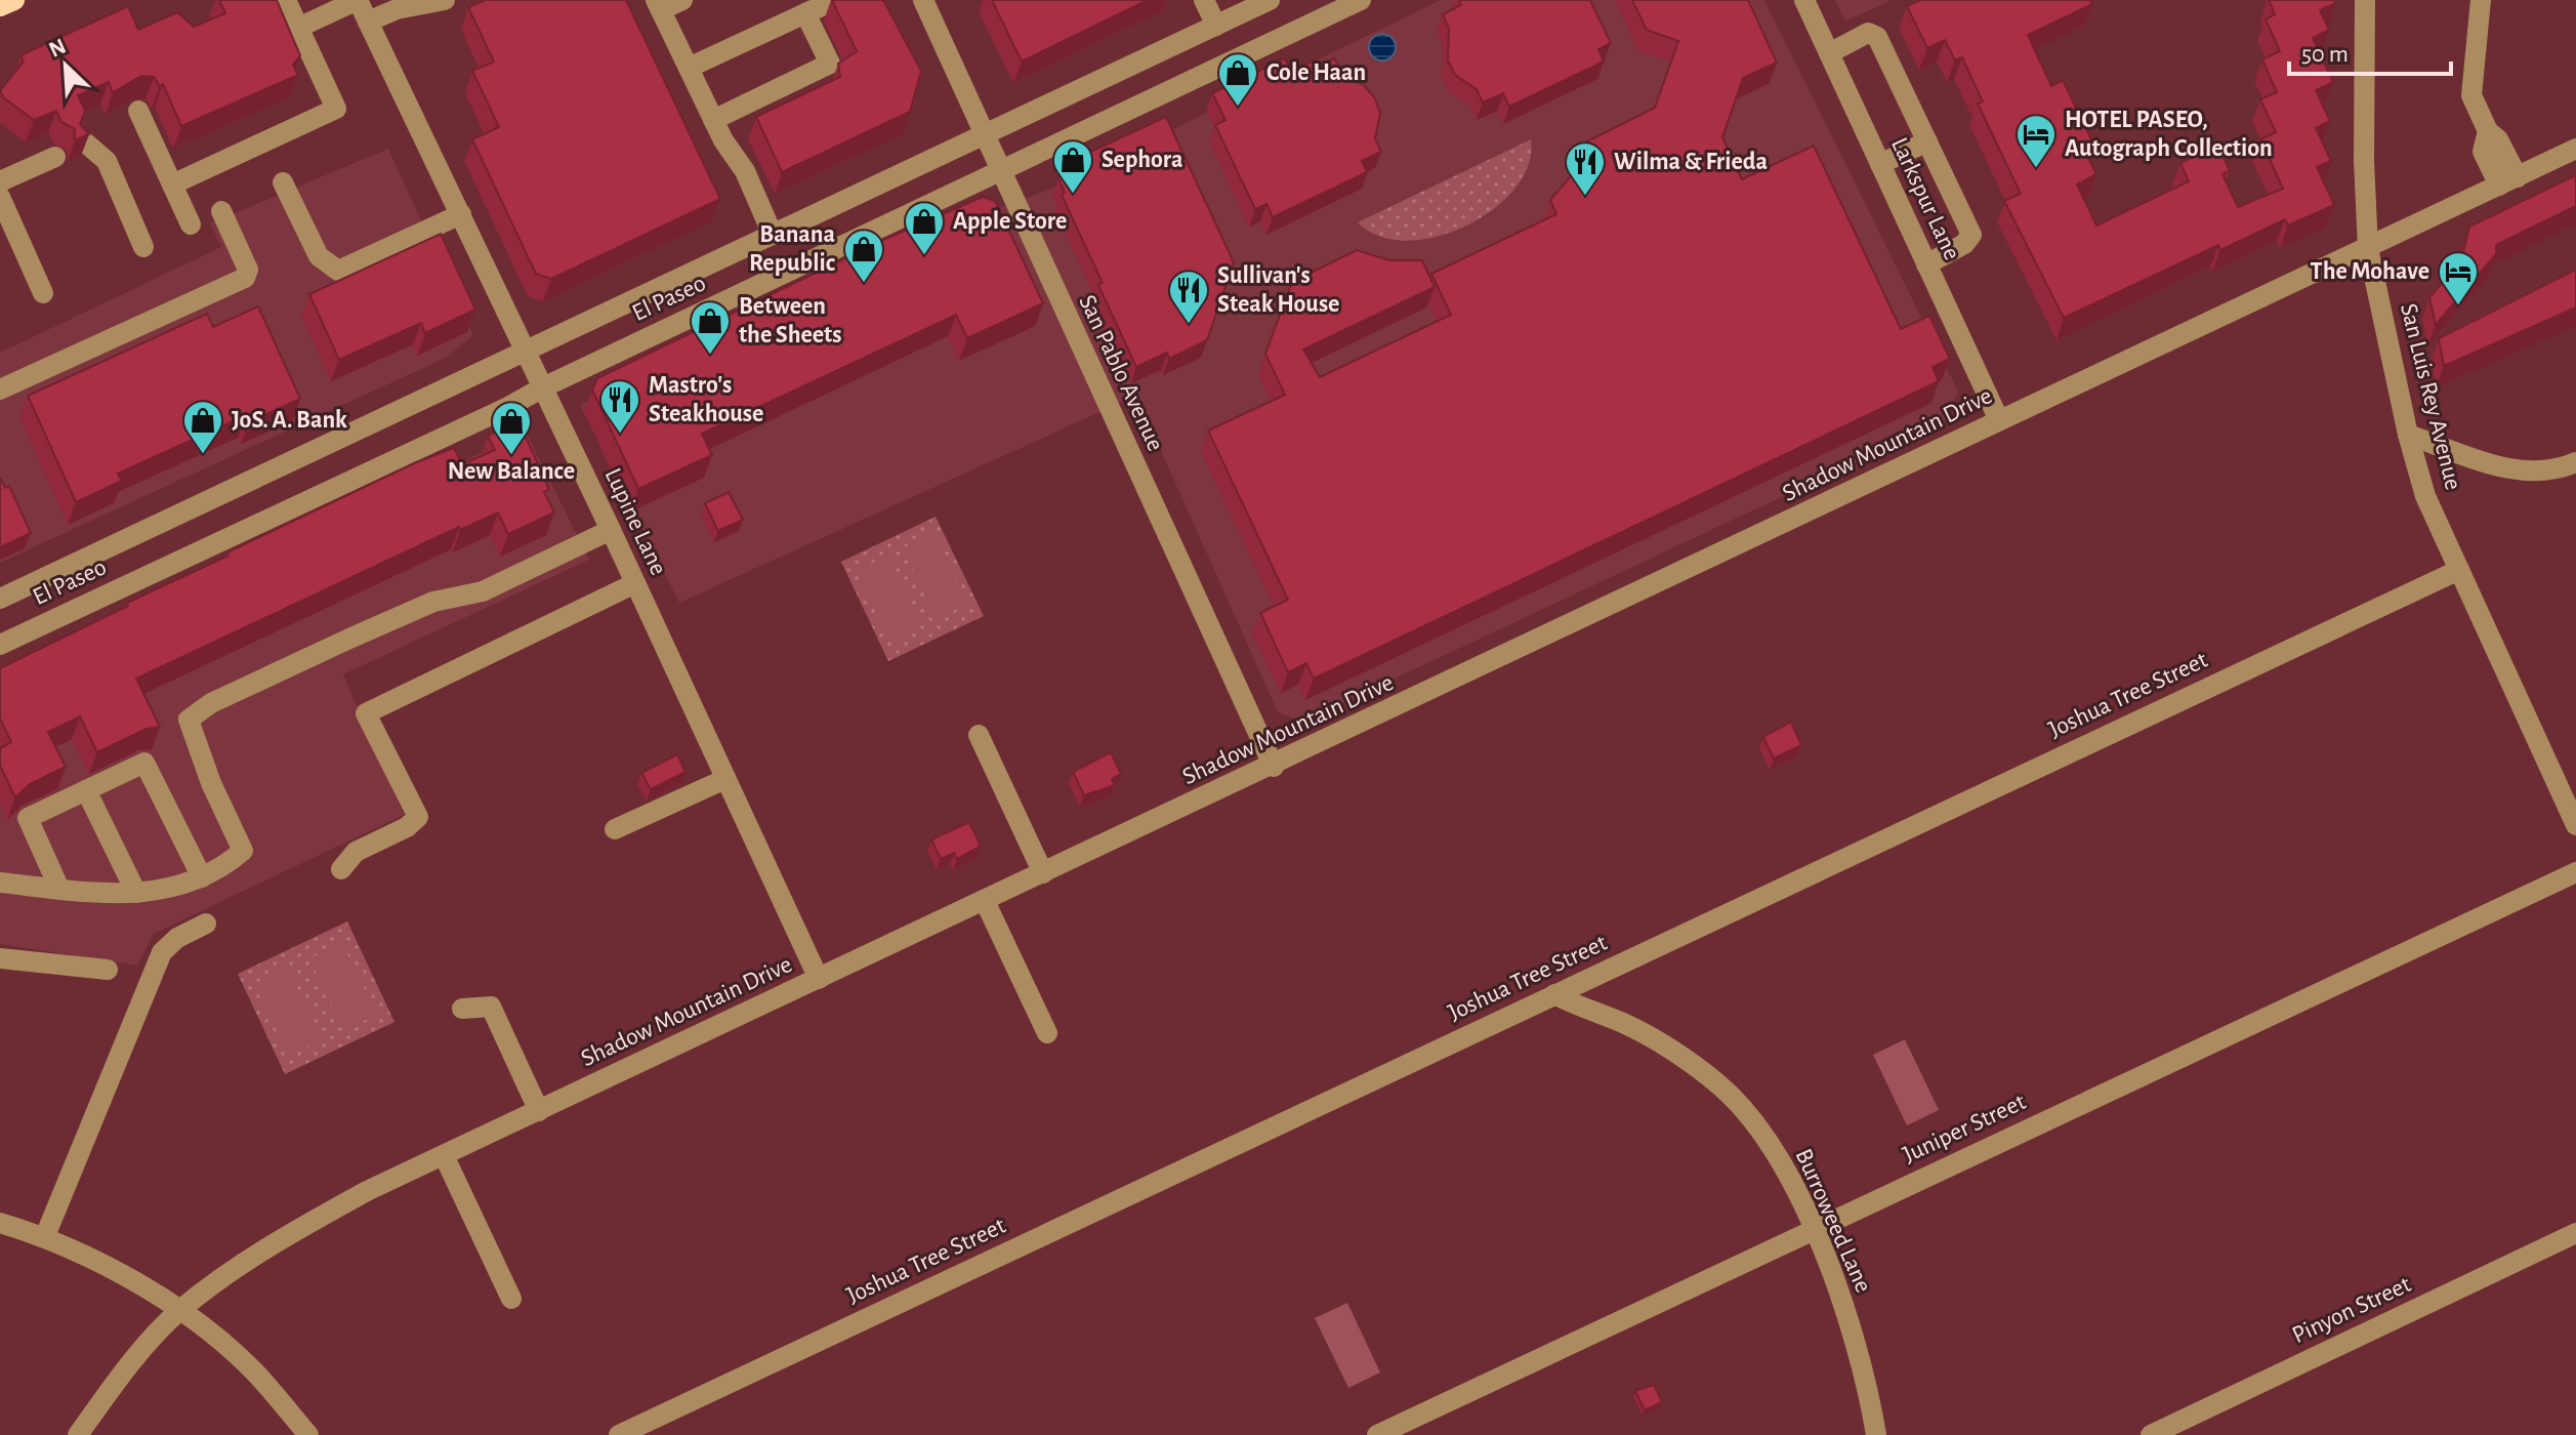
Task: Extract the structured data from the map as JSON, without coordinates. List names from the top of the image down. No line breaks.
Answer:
{"streets":{"street":["Larkspur Lane","El Paseo","San Pablo Avenue","San Luis Rey Avenue","Shadow Mountain Drive","Lupine Lane","Joshua Tree Street","Juniper Street","Burroweed Lane","Pinyon Street"]},"crossings":[["Larkspur Lane","Shadow Mountain Drive"],["El Paseo","San Pablo Avenue"],["El Paseo","Lupine Lane"],["San Pablo Avenue","Shadow Mountain Drive"],["San Luis Rey Avenue","Shadow Mountain Drive"],["San Luis Rey Avenue","Joshua Tree Street"],["Shadow Mountain Drive","Lupine Lane"],["Joshua Tree Street","Burroweed Lane"],["Juniper Street","Burroweed Lane"]],"places":{"shop":["Cole Haan","Sephora","Apple Store","Banana Republic","Between the Sheets","JoS. A. Bank","New Balance"],"hotel":["HOTEL PASEO, Autograph Collection","The Mohave"],"restaurant":["Wilma & Frieda","Sullivan's Steak House","Mastro's Steakhouse"]},"scale_bar":"50 m","north":"top left"}
